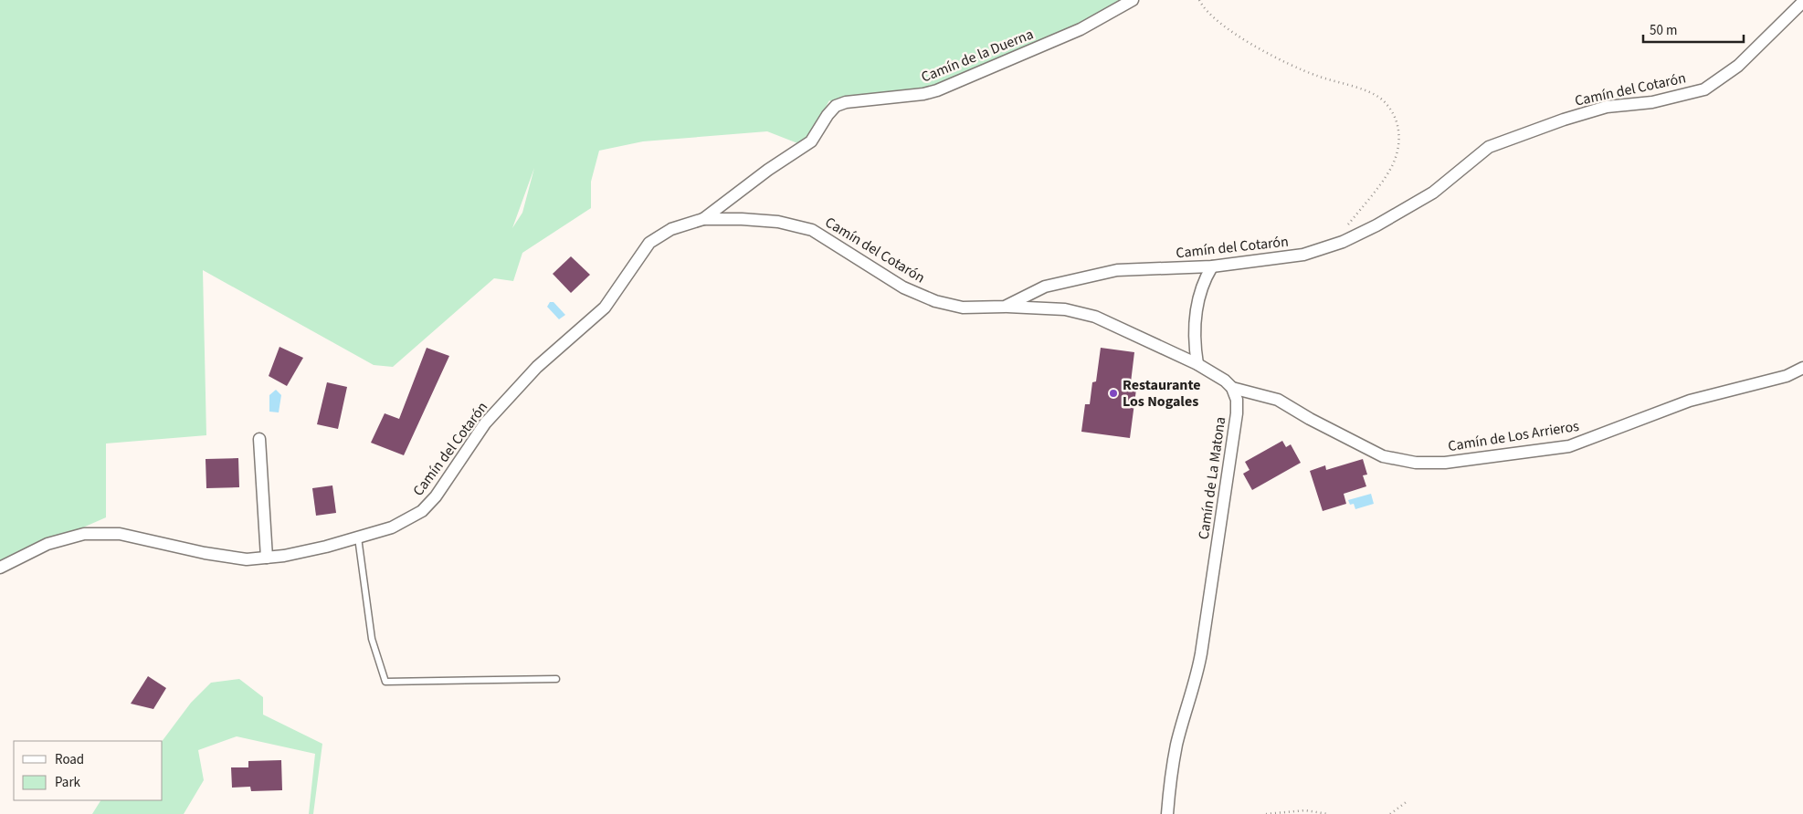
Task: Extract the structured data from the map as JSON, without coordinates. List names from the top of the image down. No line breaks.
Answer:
{"streets":{"street":["Camín de la Duerna","Camín del Cotarón","Camín de Los Arrieros","Camín de La Matona"]},"crossings":[["Camín de la Duerna","Camín del Cotarón"],["Camín de Los Arrieros","Camín de La Matona"]],"places":["Restaurante Los Nogales"],"legend":["Road","Park"],"scale_bar":"50 m"}
